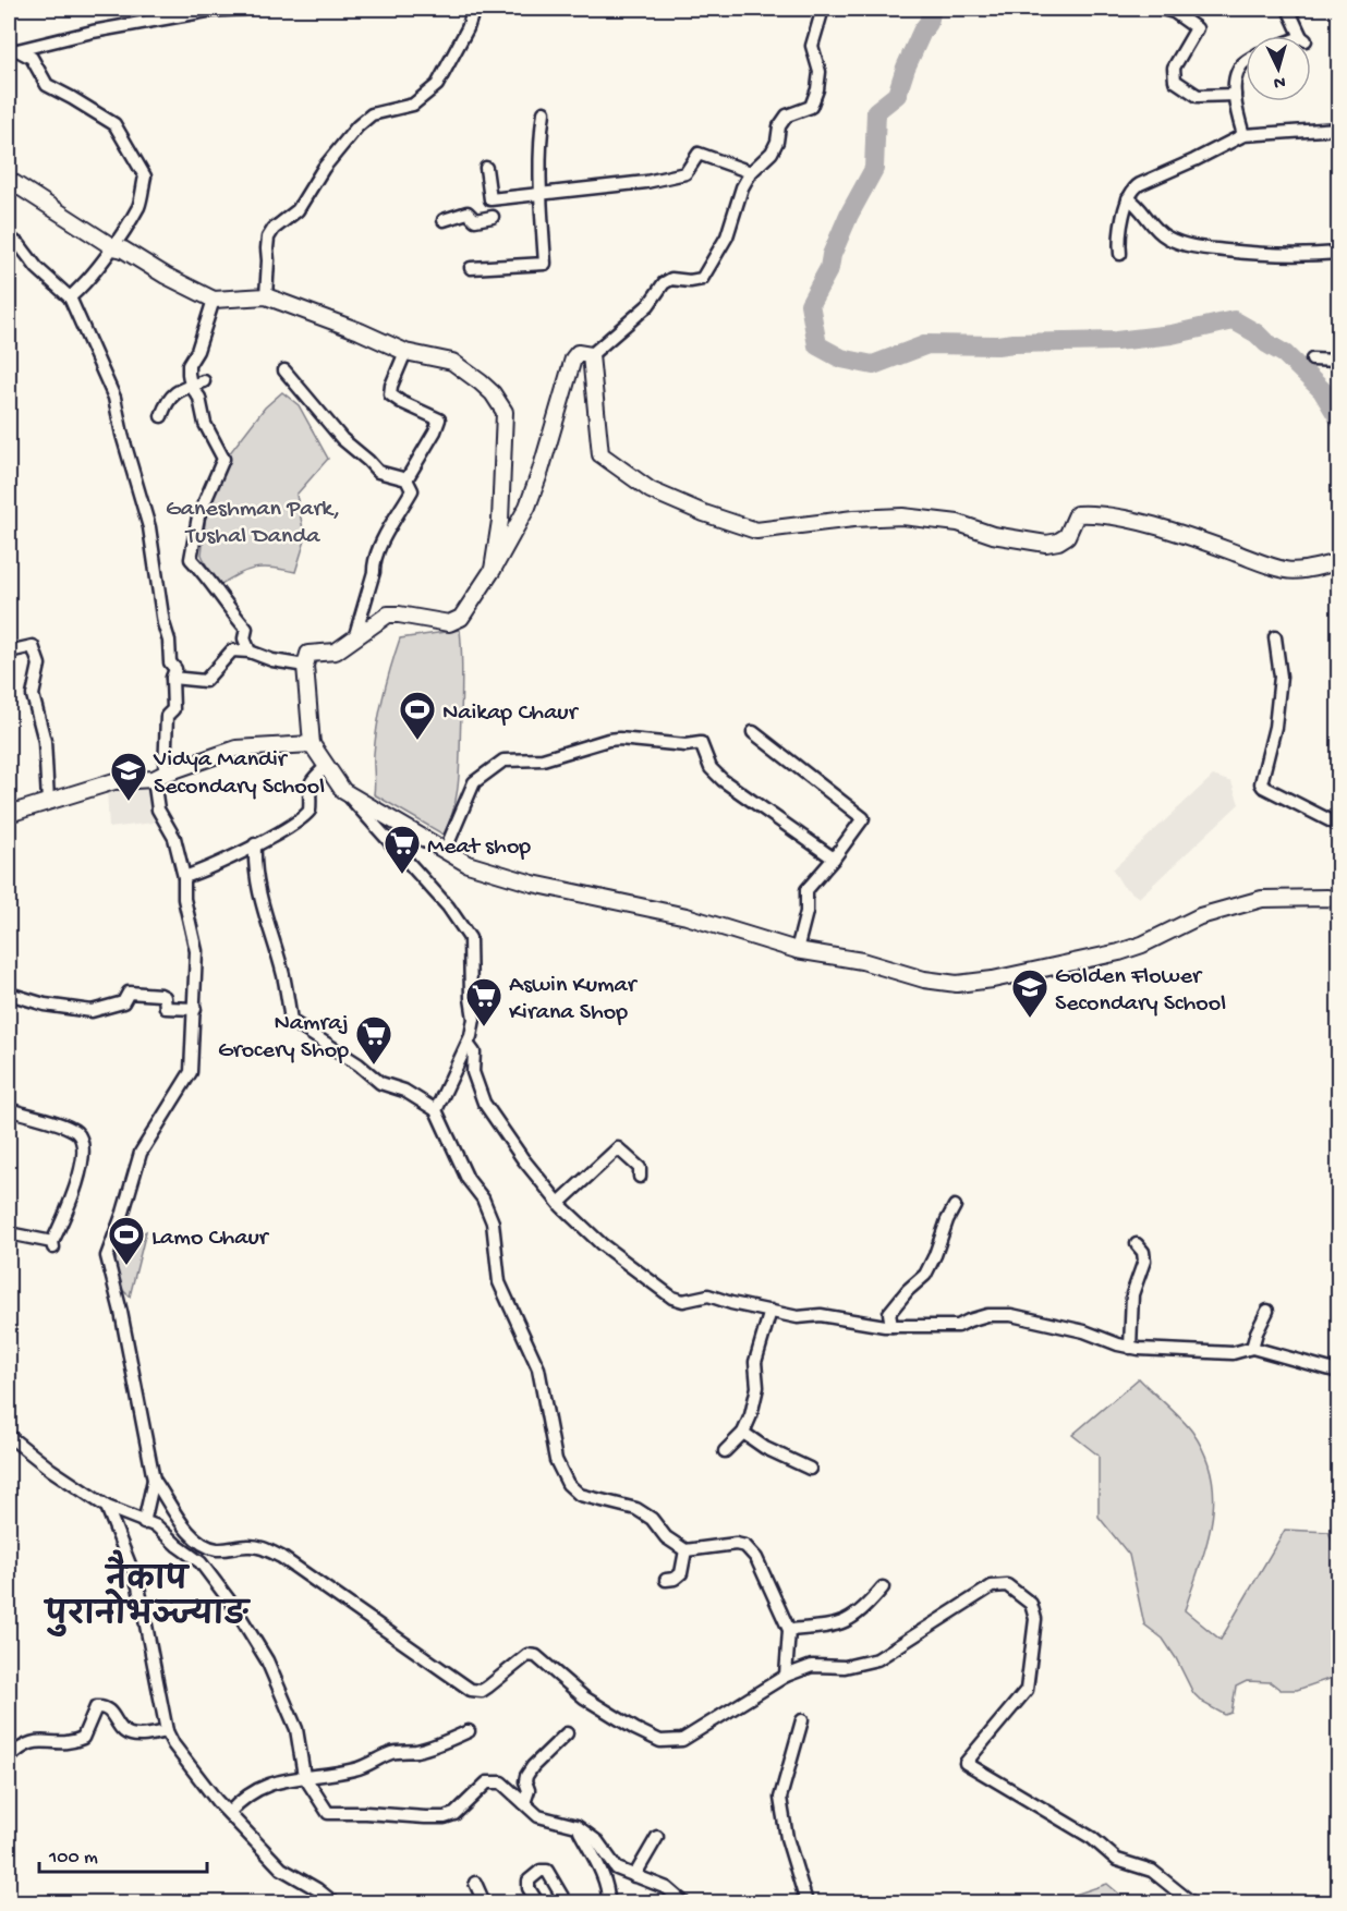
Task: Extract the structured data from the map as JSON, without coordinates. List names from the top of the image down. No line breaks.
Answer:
{"districts":["नैकाप पुरानोभञ्ज्याङ"],"parks":["Ganeshman Park, Tushal Danda"],"places":{"sports":["Naikap Chaur","Lamo Chaur"],"school or university":["Vidya Mandir Secondary School","Golden Flower Secondary School"],"supermarket":["Meat shop","Aswin Kumar Kirana Shop","Namraj Grocery Shop"]},"scale_bar":"100 m","north":"bottom"}
